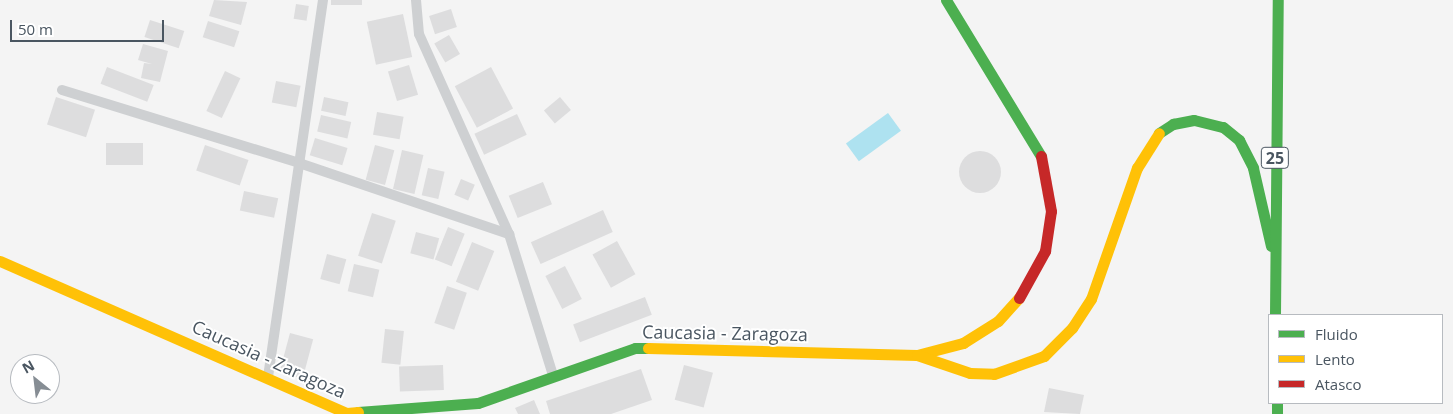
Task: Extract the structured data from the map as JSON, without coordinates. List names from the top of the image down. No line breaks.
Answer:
{"streets":{"main road":["25","Caucasia - Zaragoza"]},"legend":["Fluido","Lento","Atasco"],"scale_bar":"50 m","north":"top left"}
